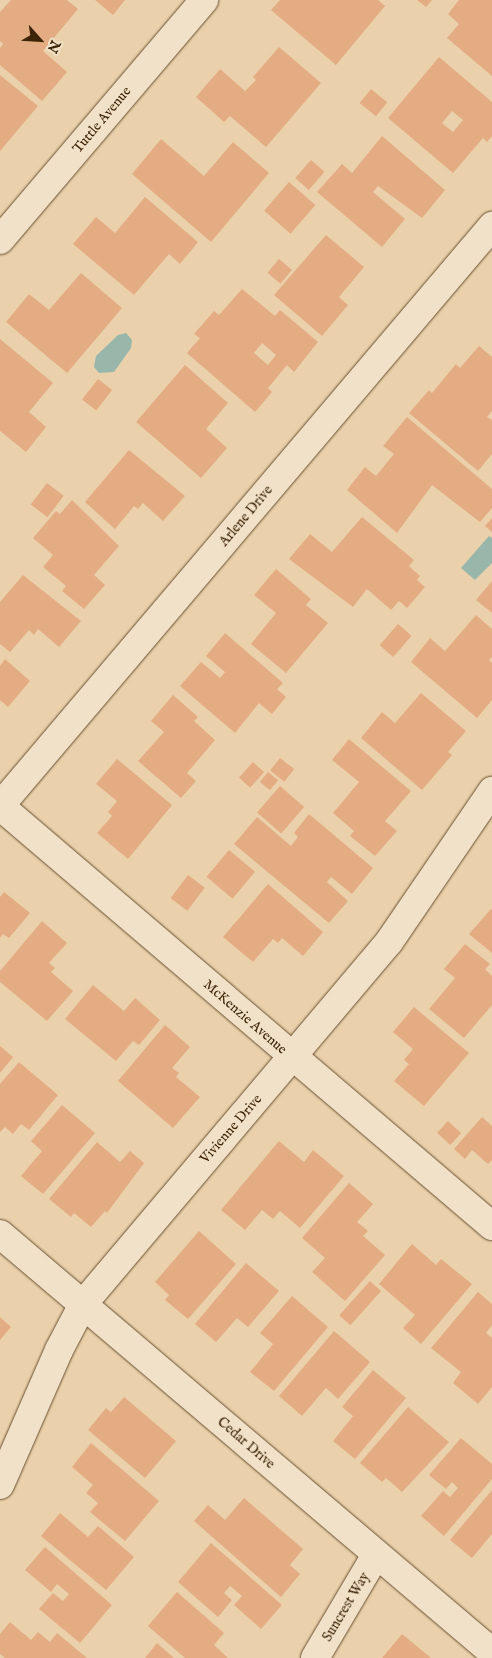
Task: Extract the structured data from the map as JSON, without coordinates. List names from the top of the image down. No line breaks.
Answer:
{"streets":{"street":["Tuttle Avenue","Arlene Drive","McKenzie Avenue","Vivienne Drive","Cedar Drive","Suncrest Way"]},"crossings":[["Arlene Drive","McKenzie Avenue"],["McKenzie Avenue","Vivienne Drive"],["Vivienne Drive","Cedar Drive"],["Cedar Drive","Suncrest Way"]],"north":"bottom right"}
